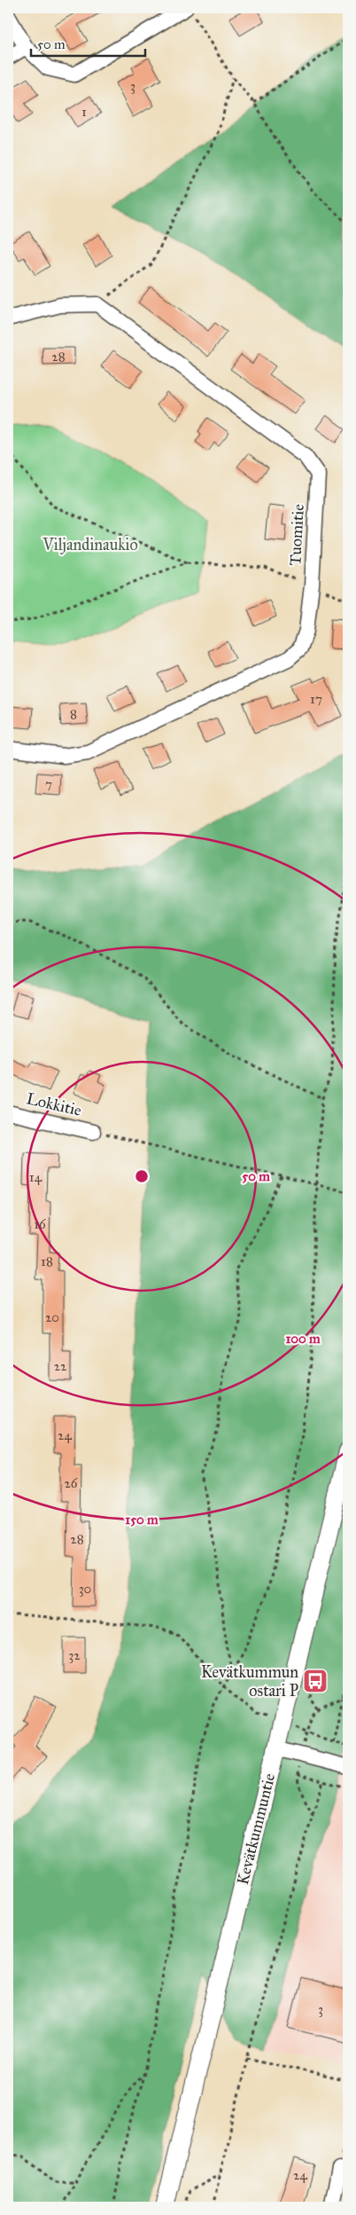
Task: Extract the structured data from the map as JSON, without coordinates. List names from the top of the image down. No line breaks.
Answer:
{"streets":{"street":["Tuomitie","Lokkitie","Kevätkummuntie"]},"parks":["Viljandinaukio"],"places":{"bus stop":["Kevätkummun ostari P"]},"house_numbers":["3","1","28","17","8","7","14","16","18","20","22","24","26","28","30","32","3","24"],"scale_bar":"50 m","rings":["50 m","100 m","150 m"]}
